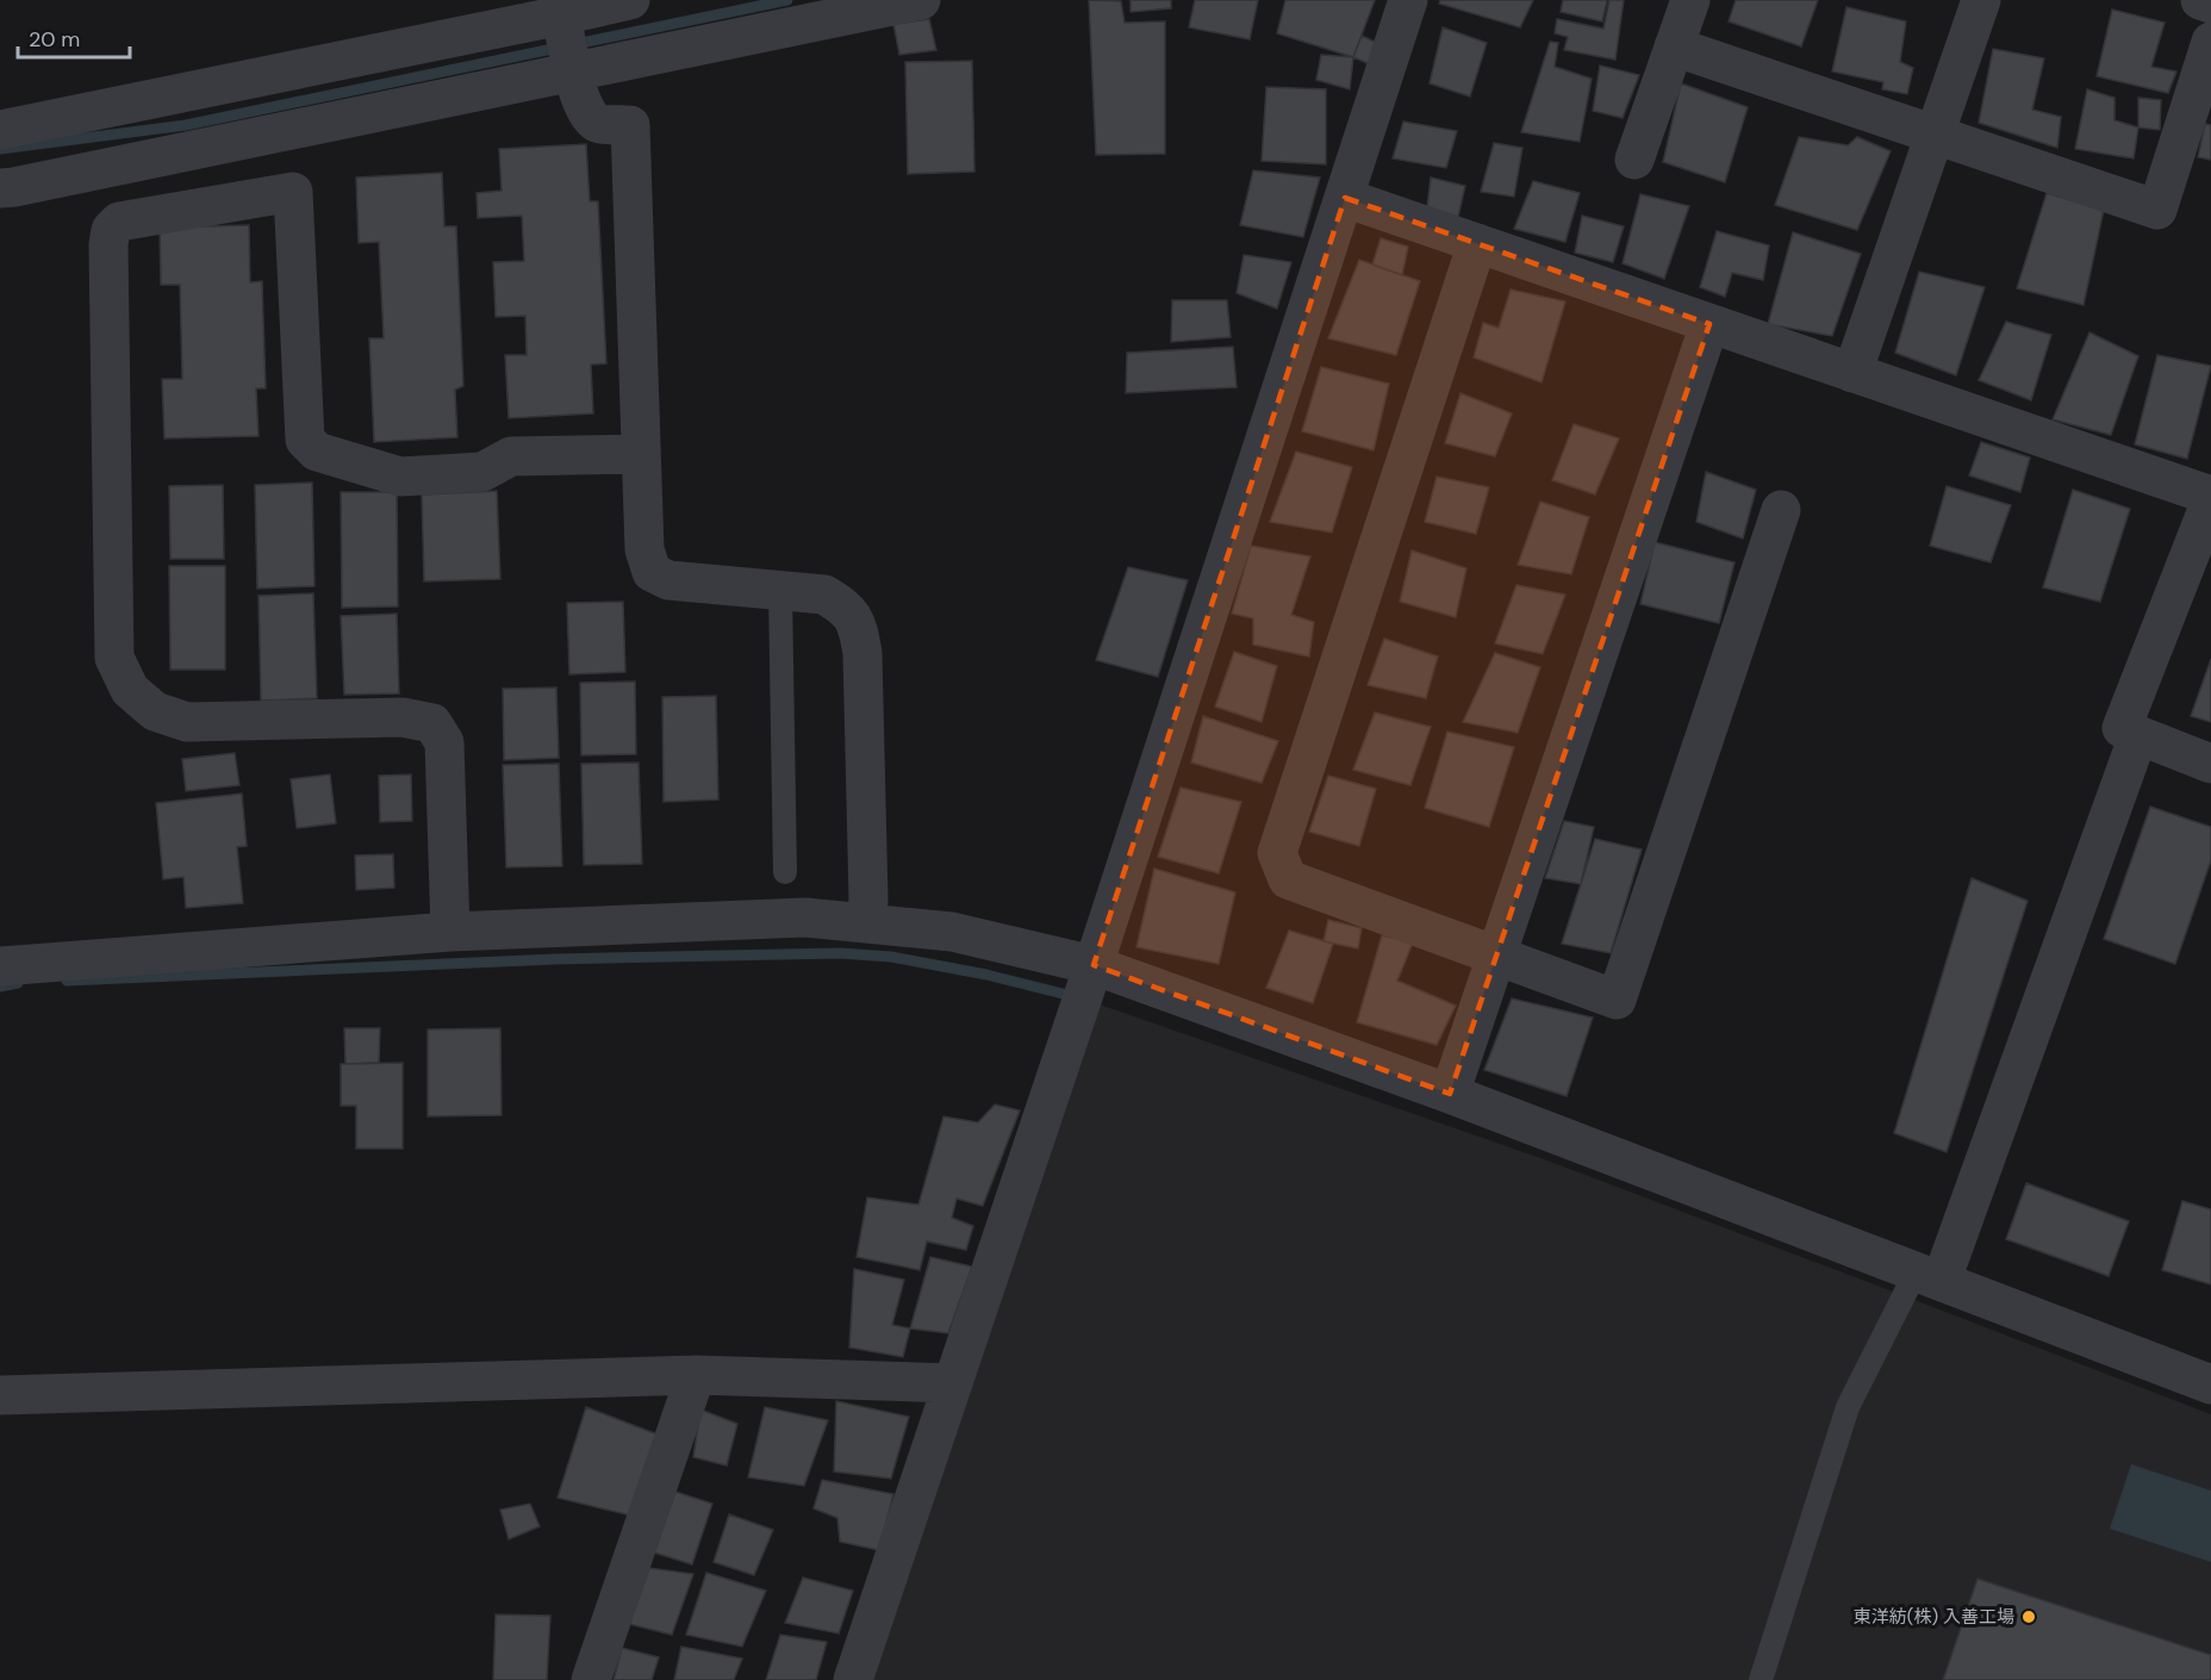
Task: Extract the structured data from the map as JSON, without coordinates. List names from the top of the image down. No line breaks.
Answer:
{"places":["東洋紡(株) 入善工場"],"scale_bar":"20 m"}
